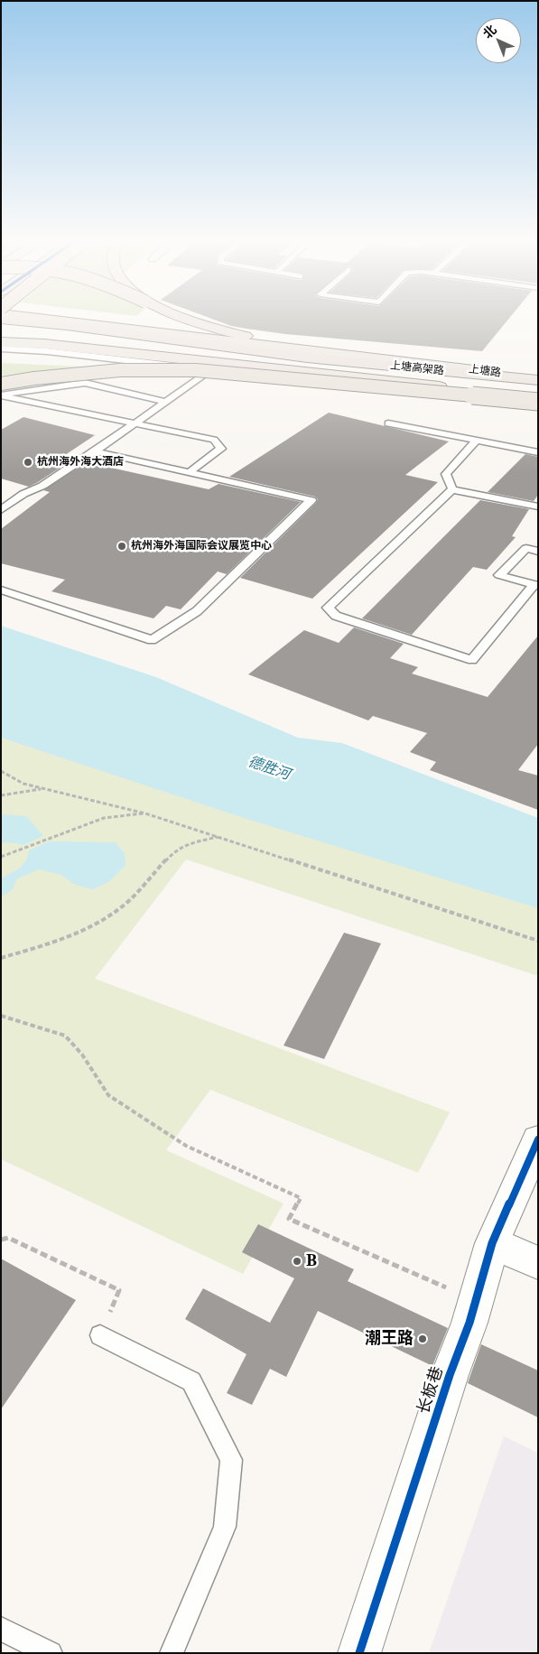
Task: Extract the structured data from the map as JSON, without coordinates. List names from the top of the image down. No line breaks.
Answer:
{"streets":{"highway":["上塘高架路"],"main road":["上塘路"],"street":["长板巷"]},"water":["德胜河"],"places":["杭州海外海大酒店","杭州海外海国际会议展览中心","B","潮王路"],"north":"top left"}
